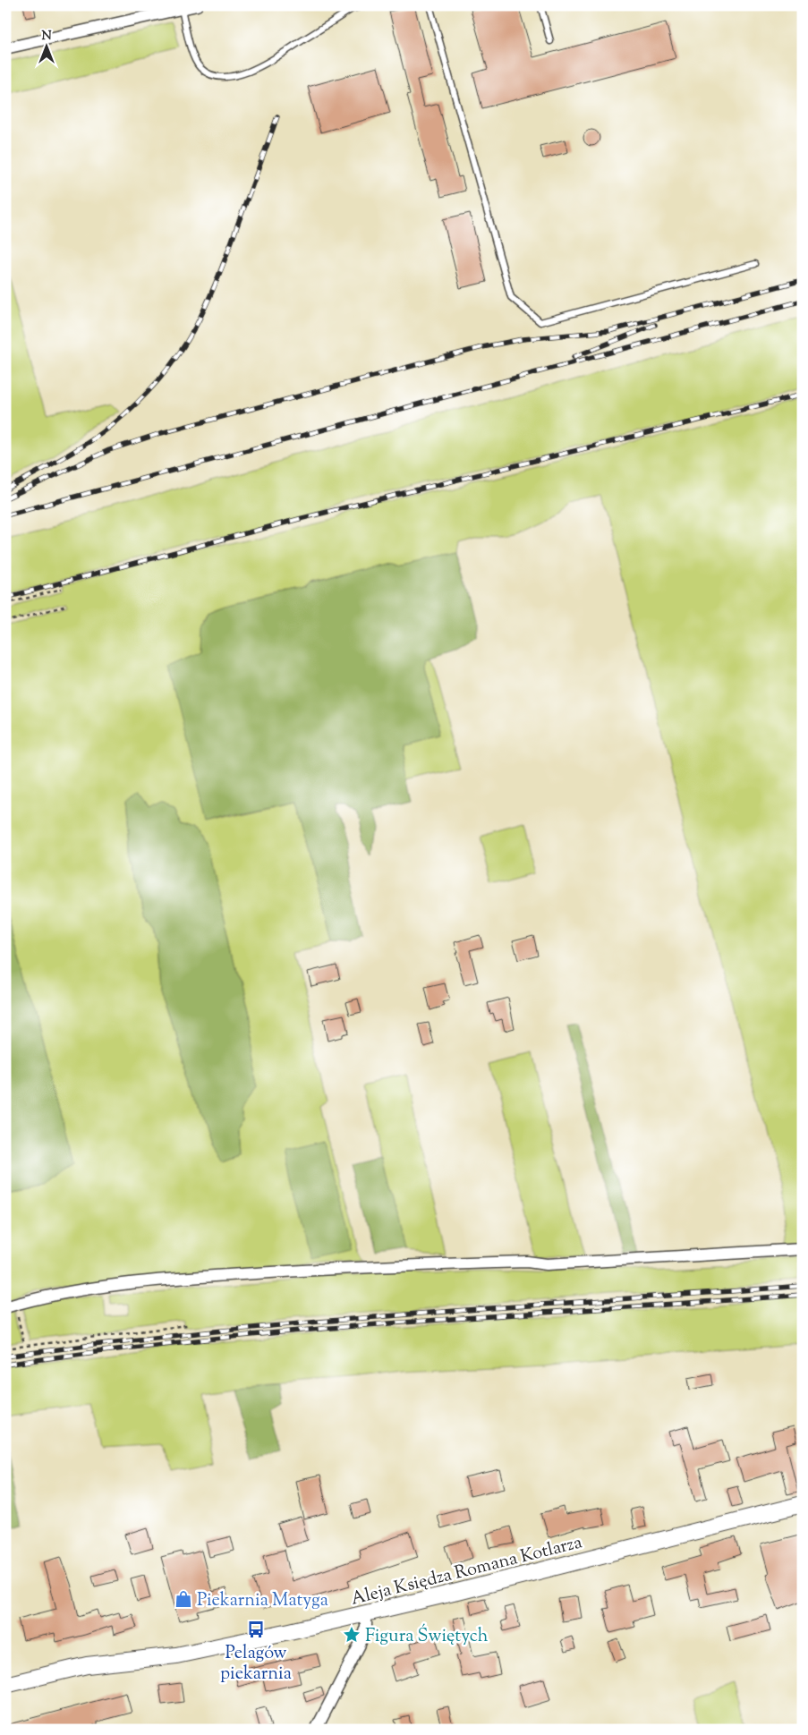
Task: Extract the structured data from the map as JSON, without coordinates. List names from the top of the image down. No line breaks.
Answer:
{"streets":{"street":["Aleja Księdza Romana Kotlarza"]},"places":{"shop":["Piekarnia Matyga"],"bus stop":["Pelagów piekarnia"],"place":["Figura Świętych"]},"north":"top"}
